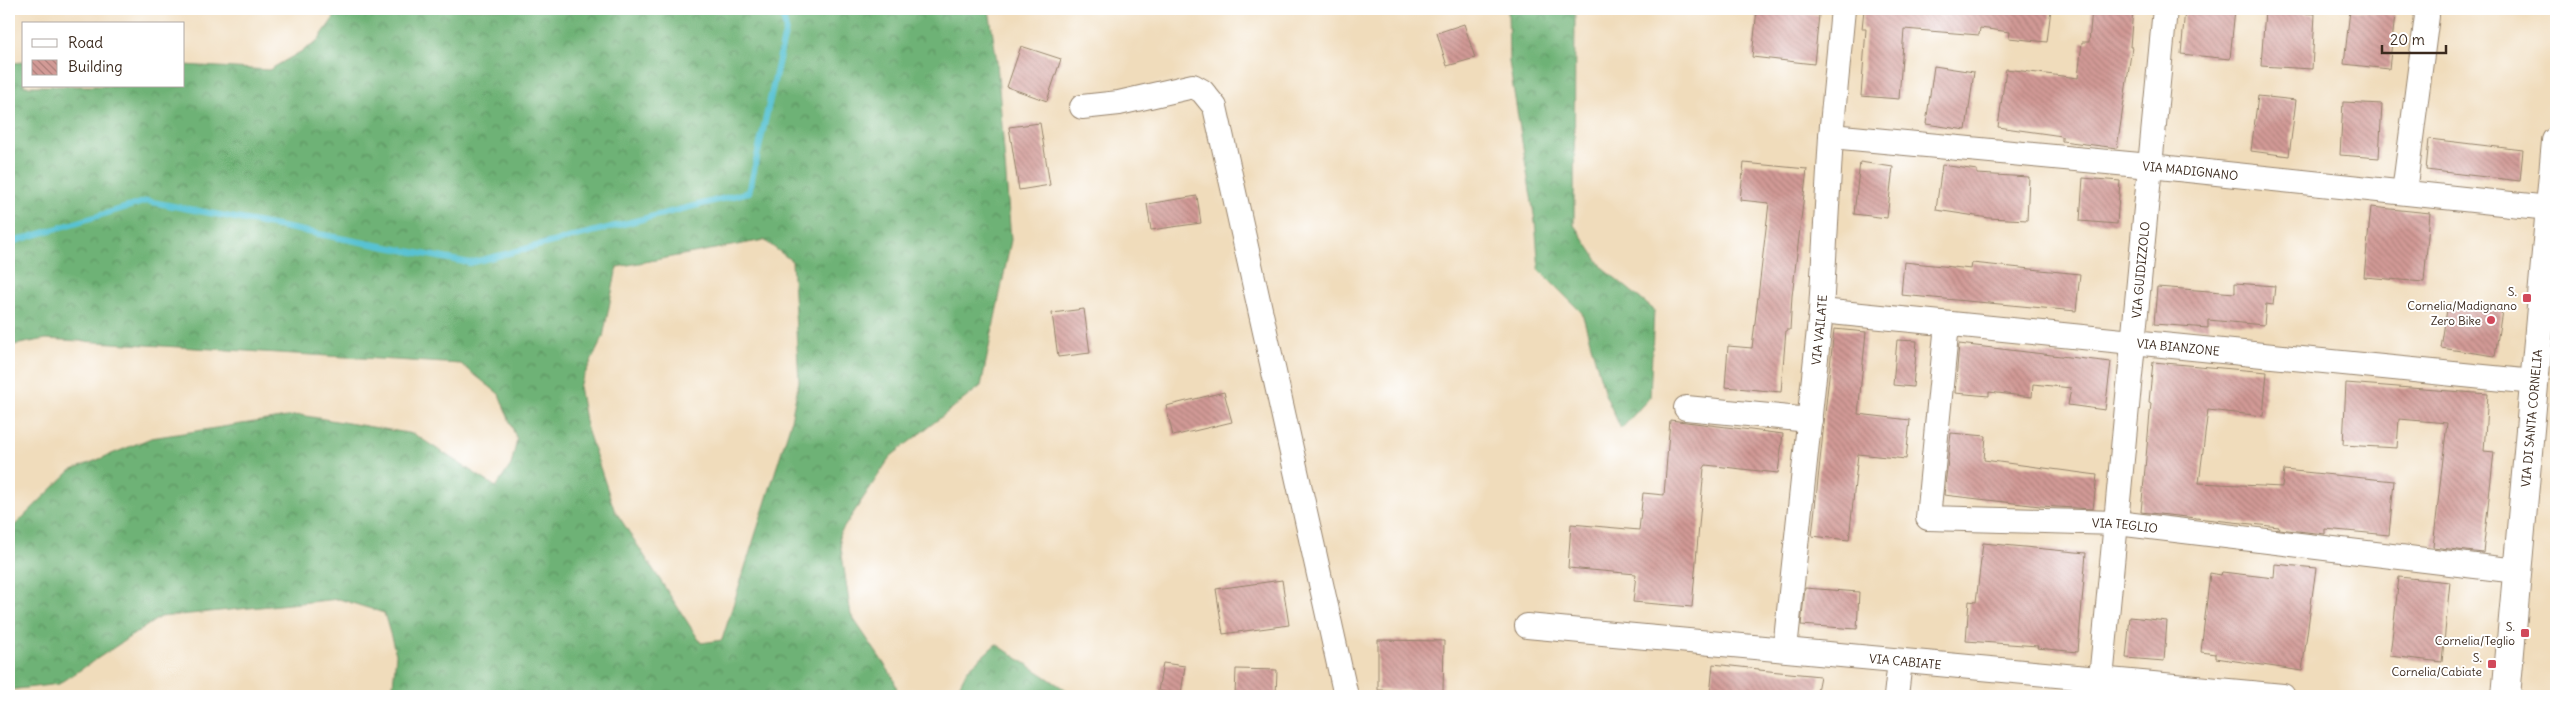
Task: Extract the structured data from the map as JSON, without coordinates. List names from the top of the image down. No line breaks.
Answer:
{"streets":{"street":["VIA MADIGNANO","VIA GUIDIZZOLO","VIA VAILATE","VIA BIANZONE","VIA DI SANTA CORNELIA","VIA TEGLIO","VIA CABIATE"]},"crossings":[["VIA MADIGNANO","VIA GUIDIZZOLO"],["VIA MADIGNANO","VIA VAILATE"],["VIA MADIGNANO","VIA DI SANTA CORNELIA"],["VIA GUIDIZZOLO","VIA BIANZONE"],["VIA GUIDIZZOLO","VIA TEGLIO"],["VIA GUIDIZZOLO","VIA CABIATE"],["VIA VAILATE","VIA BIANZONE"],["VIA VAILATE","VIA CABIATE"],["VIA BIANZONE","VIA DI SANTA CORNELIA"],["VIA BIANZONE","VIA TEGLIO"],["VIA DI SANTA CORNELIA","VIA TEGLIO"]],"places":{"transit":["S. Cornelia/Madignano","S. Cornelia/Teglio","S. Cornelia/Cabiate"],"other":["Zero Bike"]},"legend":["Road","Building"],"scale_bar":"20 m"}
